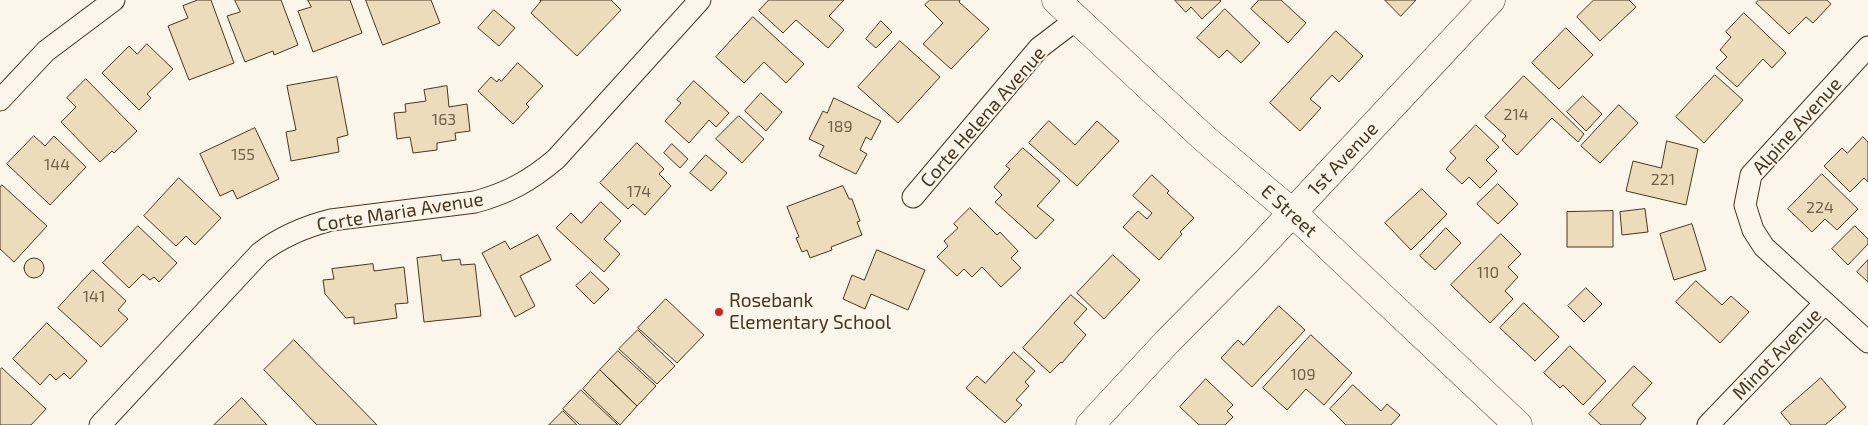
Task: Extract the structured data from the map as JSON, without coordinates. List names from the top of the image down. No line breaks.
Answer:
{"streets":{"main road":["1st Avenue","E Street"],"street":["Corte Helena Avenue","Alpine Avenue","Corte Maria Avenue","Minot Avenue"]},"crossings":[["Corte Helena Avenue","E Street"],["Alpine Avenue","Minot Avenue"],["1st Avenue","E Street"]],"places":["Rosebank Elementary School"],"house_numbers":["214","163","189","155","144","221","174","224","110","141","109"]}
